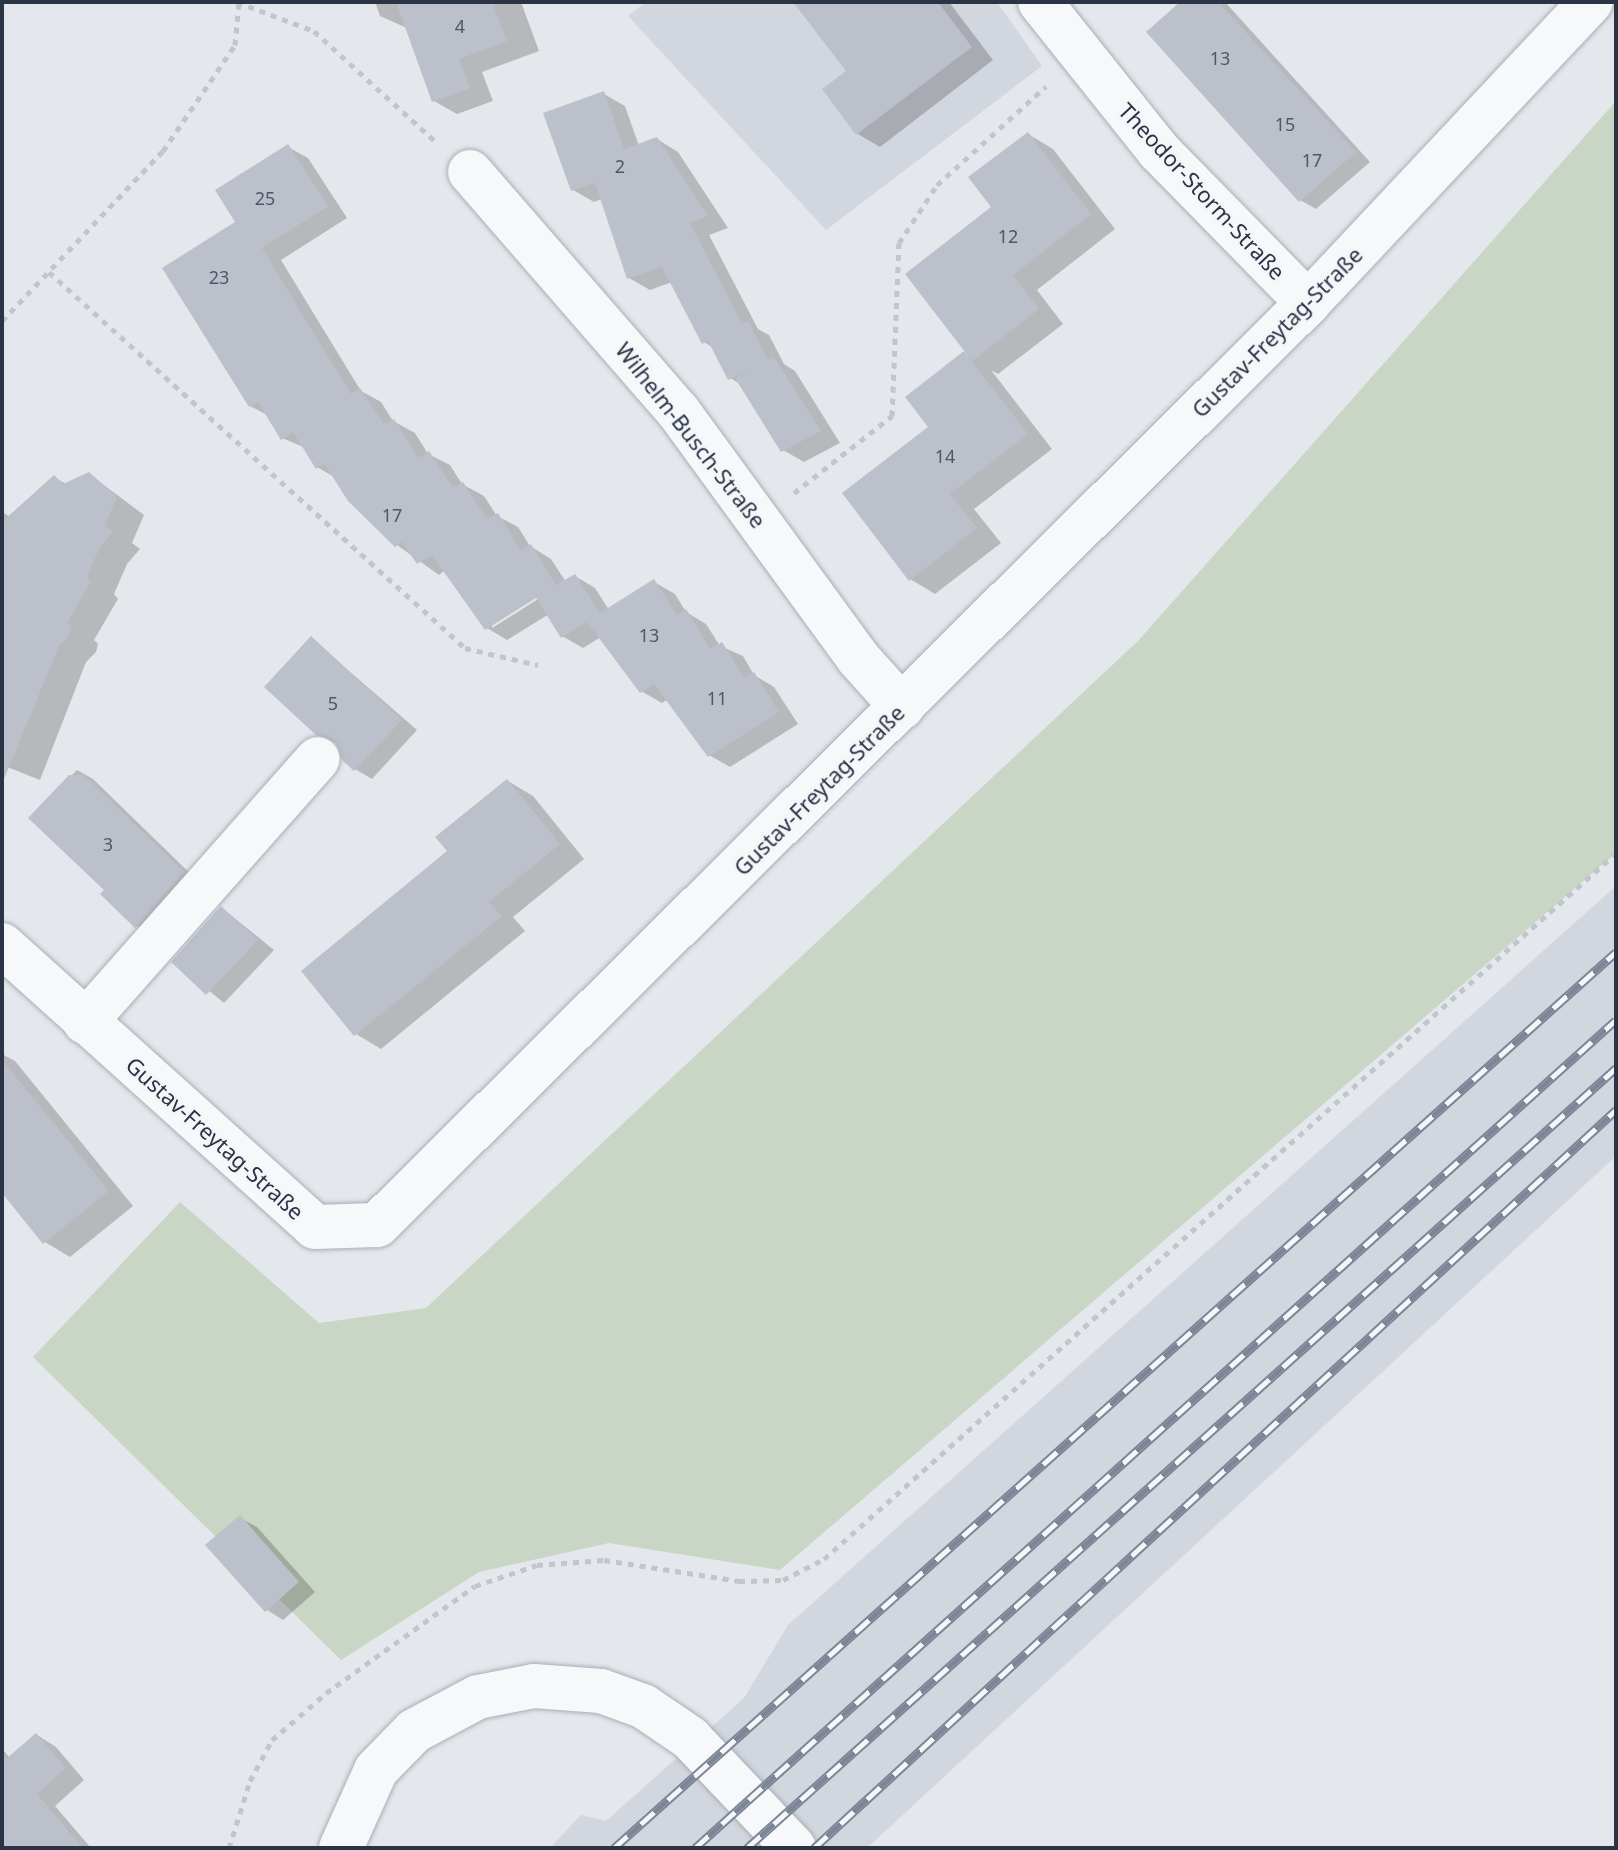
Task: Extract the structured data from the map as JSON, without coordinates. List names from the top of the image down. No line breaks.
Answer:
{"streets":{"street":["Theodor-Storm-Straße","Gustav-Freytag-Straße","Wilhelm-Busch-Straße"]},"crossings":[["Theodor-Storm-Straße","Gustav-Freytag-Straße"],["Gustav-Freytag-Straße","Wilhelm-Busch-Straße"]],"house_numbers":["4","13","15","17","2","25","12","23","14","17","13","11","5","3"]}
